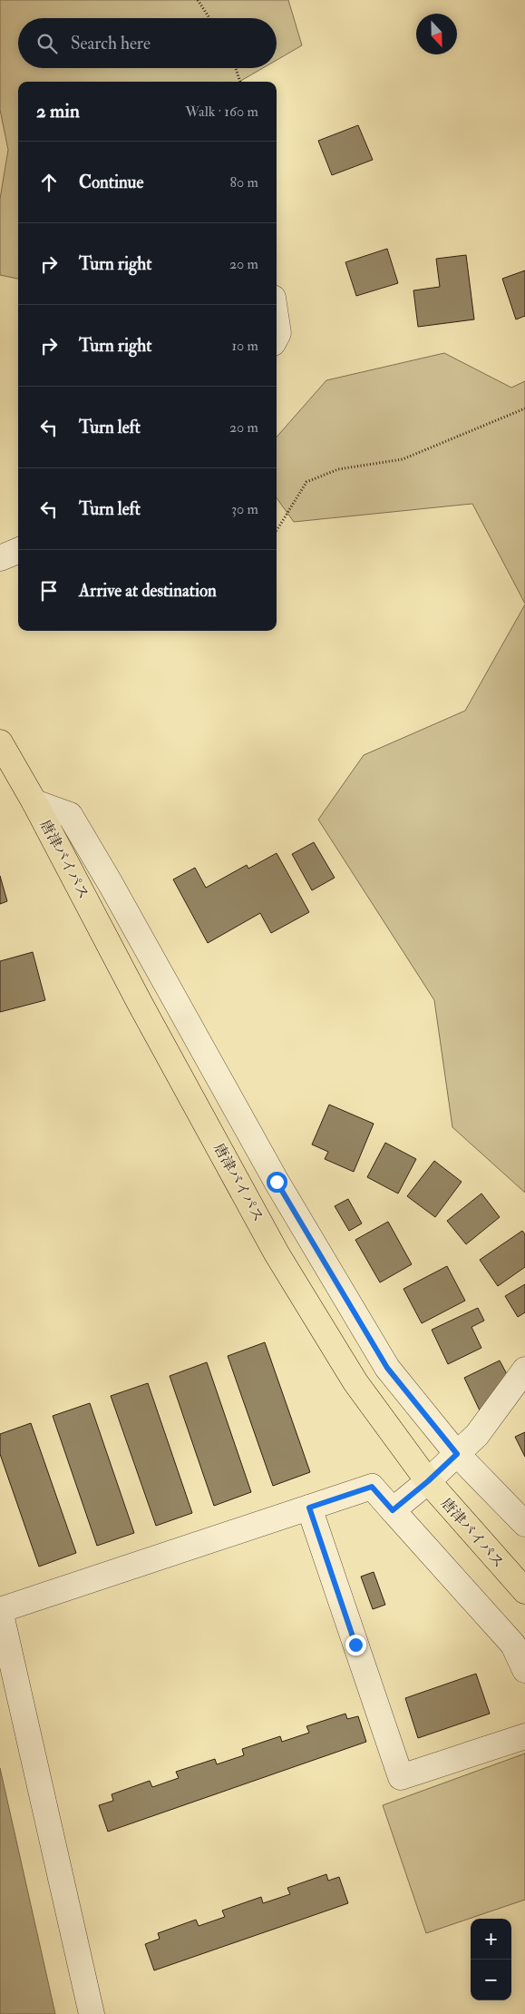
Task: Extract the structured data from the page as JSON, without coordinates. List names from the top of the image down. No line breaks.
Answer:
{"streets":{"highway":["唐津バイパス"]},"north":"bottom","page":{"search":"Search here","heading":["2 min","Walk · 160 m"],"list":[["Continue","80 m"],["Turn right","20 m"],["Turn right","10 m"],["Turn left","20 m"],["Turn left","30 m"],"Arrive at destination"],"map_buttons":["+","−"]}}
